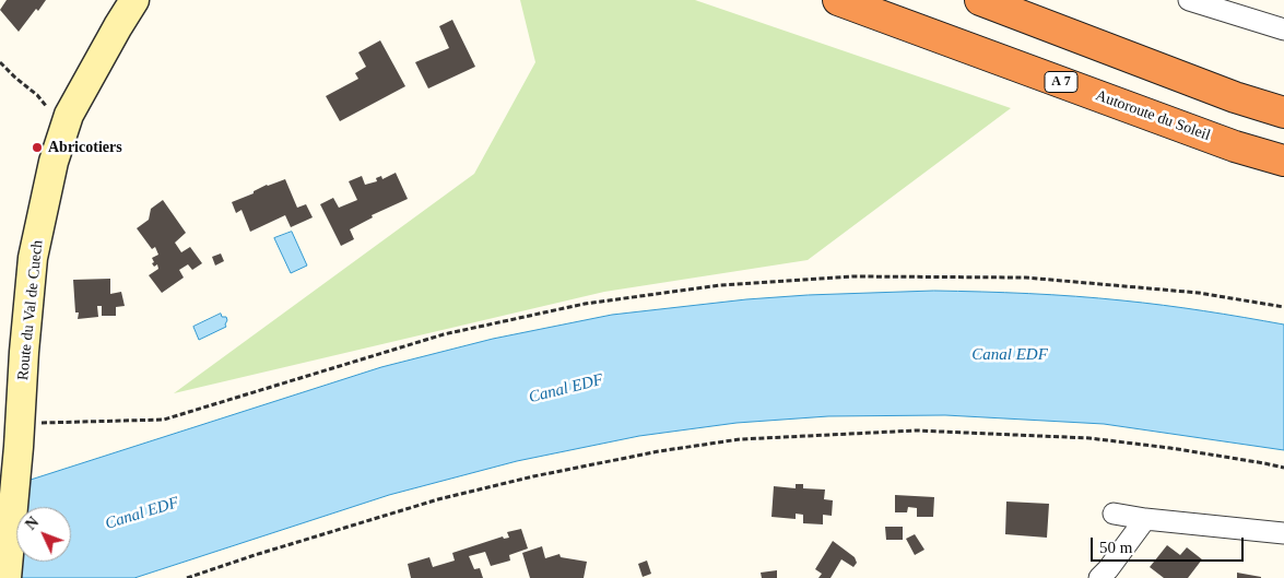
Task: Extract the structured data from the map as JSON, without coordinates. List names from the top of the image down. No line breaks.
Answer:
{"streets":{"highway":["A 7","Autoroute du Soleil"],"street":["Route du Val de Cuech"]},"water":["Canal EDF"],"places":["Abricotiers"],"scale_bar":"50 m","north":"top left"}
